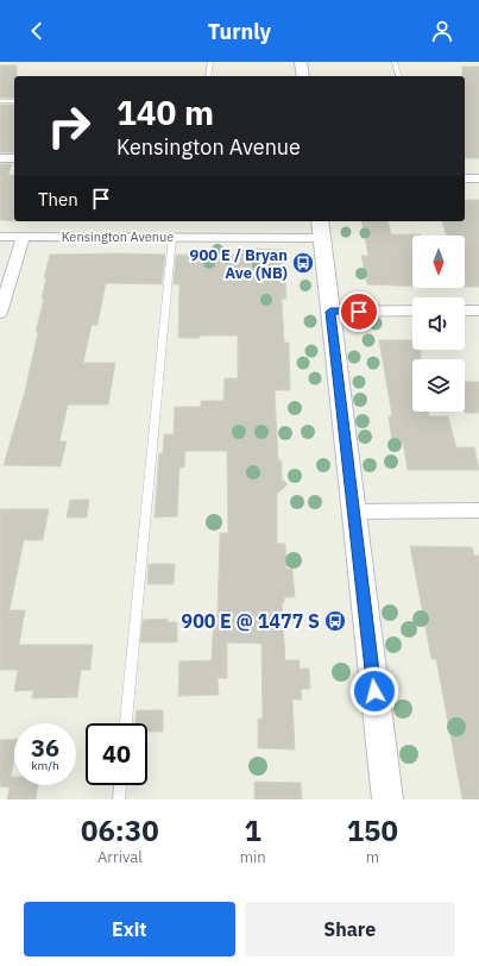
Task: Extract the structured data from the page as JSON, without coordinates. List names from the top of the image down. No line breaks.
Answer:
{"streets":{"street":["Kensington Avenue"]},"places":{"bus stop":["900 E / Bryan Ave (NB)","900 E @ 1477 S"]},"north":"bottom","page":{"header":"Turnly","turn":["140 m","Kensington Avenue"],"then":"Then","speed":"36 km/h","limit":"40","eta":["06:30","Arrival","1","min","150","m"],"buttons":["Exit","Share"]}}
